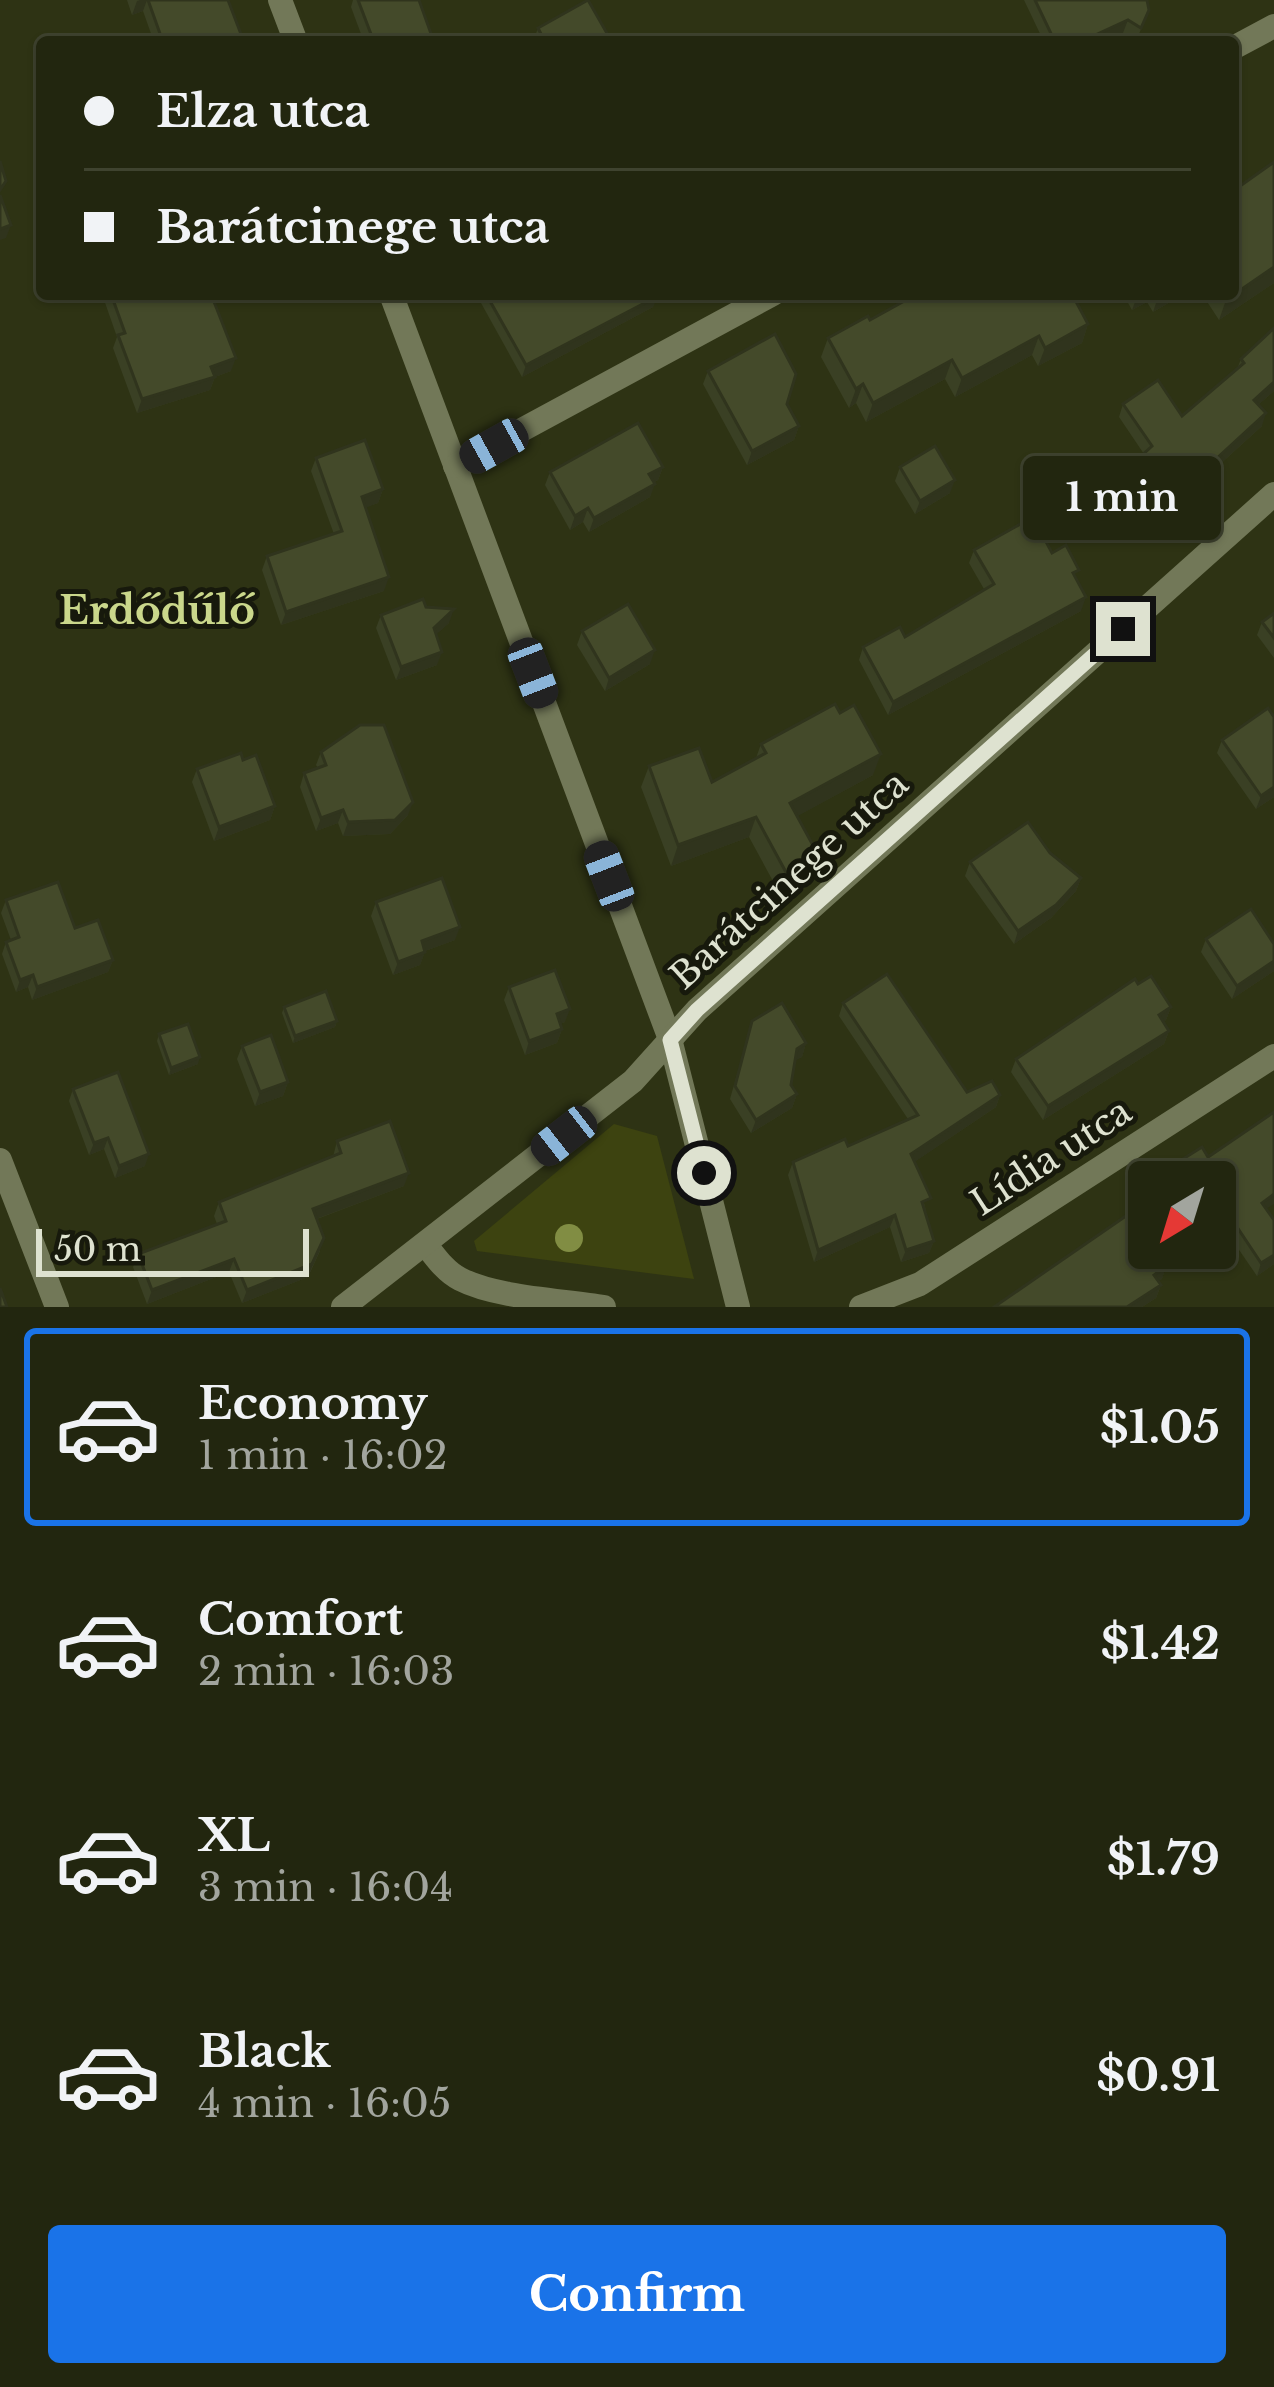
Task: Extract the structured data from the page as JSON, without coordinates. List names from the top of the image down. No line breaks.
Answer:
{"streets":{"street":["Barátcinege utca","Lídia utca"]},"districts":["Erdődűlő"],"scale_bar":"50 m","north":"bottom left","page":{"banner":["Elza utca","Barátcinege utca"],"bubble":"1 min","scale":"50 m","list":[{"name":"Economy","note":"1 min · 16:02","value":"$1.05"},{"name":"Comfort","note":"2 min · 16:03","value":"$1.42"},{"name":"XL","note":"3 min · 16:04","value":"$1.79"},{"name":"Black","note":"4 min · 16:05","value":"$0.91"}],"buttons":"Confirm"}}
